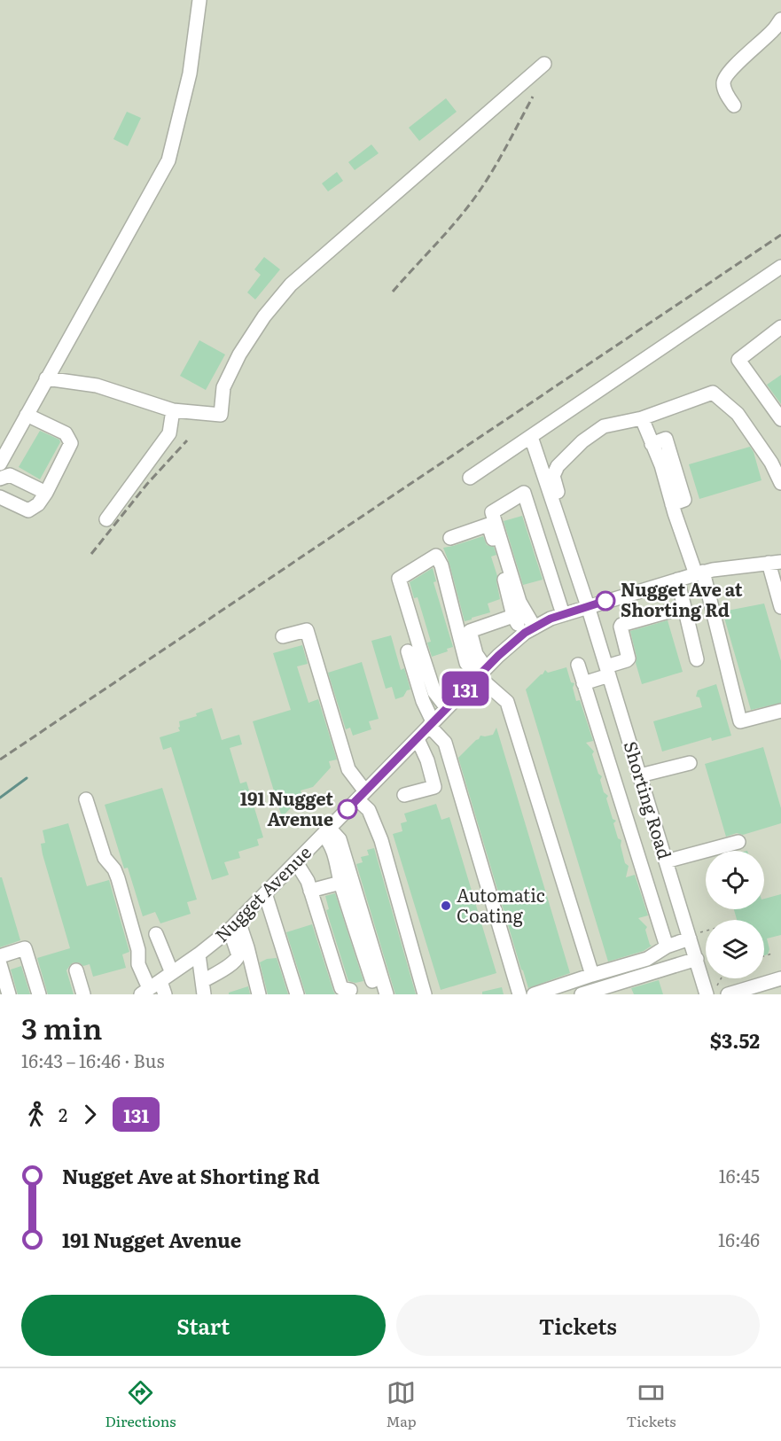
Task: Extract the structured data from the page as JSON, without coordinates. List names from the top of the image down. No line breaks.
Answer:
{"streets":{"street":["Shorting Road","Nugget Avenue"]},"crossings":[["Shorting Road","Nugget Avenue"]],"places":["Nugget Ave at Shorting Rd","191 Nugget Avenue","Automatic Coating"],"lines":["bus line 131"],"page":{"on_map":"131","heading":["3 min","16:43 – 16:46 · Bus","$3.52"],"legs":["2","131"],"list":[{"name":"Nugget Ave at Shorting Rd","value":"16:45"},{"name":"191 Nugget Avenue","value":"16:46"}],"buttons":["Start","Tickets"],"tabs":["Directions","Map","Tickets"]}}
